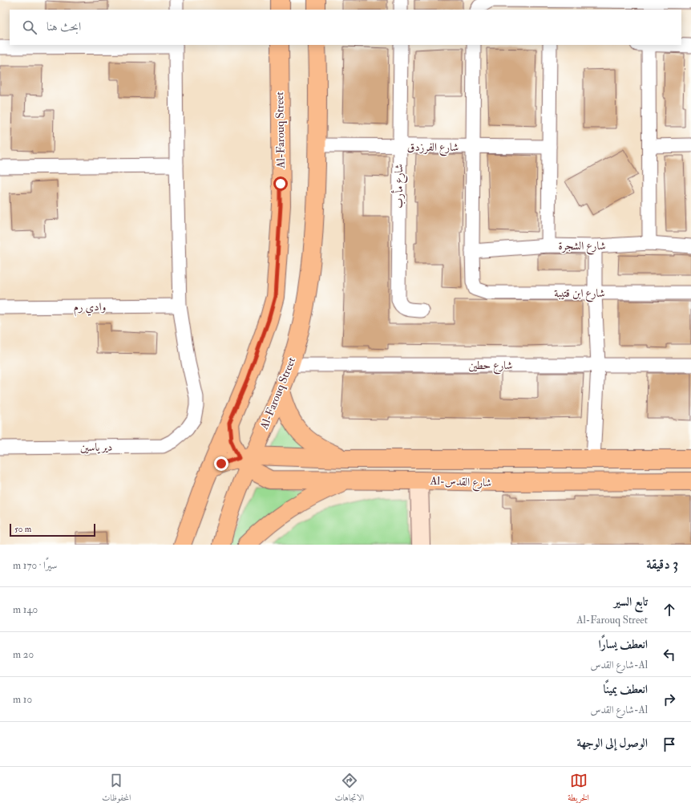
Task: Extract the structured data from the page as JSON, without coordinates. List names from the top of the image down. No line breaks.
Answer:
{"streets":{"main road":["Al-Farouq Street","Al-شارع القدس"],"street":["شارع الفرزدق","شارع مأرب","شارع الشجرة","شارع ابن قتيبة","وادي رم","شارع حطين","دير ياسين"]},"crossings":[["Al-Farouq Street","شارع الفرزدق"],["Al-Farouq Street","شارع حطين"],["Al-Farouq Street","Al-شارع القدس"],["شارع الفرزدق","شارع مأرب"],["شارع الشجرة","شارع ابن قتيبة"],["وادي رم","دير ياسين"]],"scale_bar":"50 m","page":{"search":"ابحث هنا","scale":"50 m","heading":["3 دقيقة","سيرًا · 170 m"],"list":[["تابع السير","Al-Farouq Street","140 m"],["انعطف يسارًا","Al-شارع القدس","20 m"],["انعطف يمينًا","Al-شارع القدس","10 m"],"الوصول إلى الوجهة"],"nav":["الخريطة","الاتجاهات","المحفوظات"]}}
